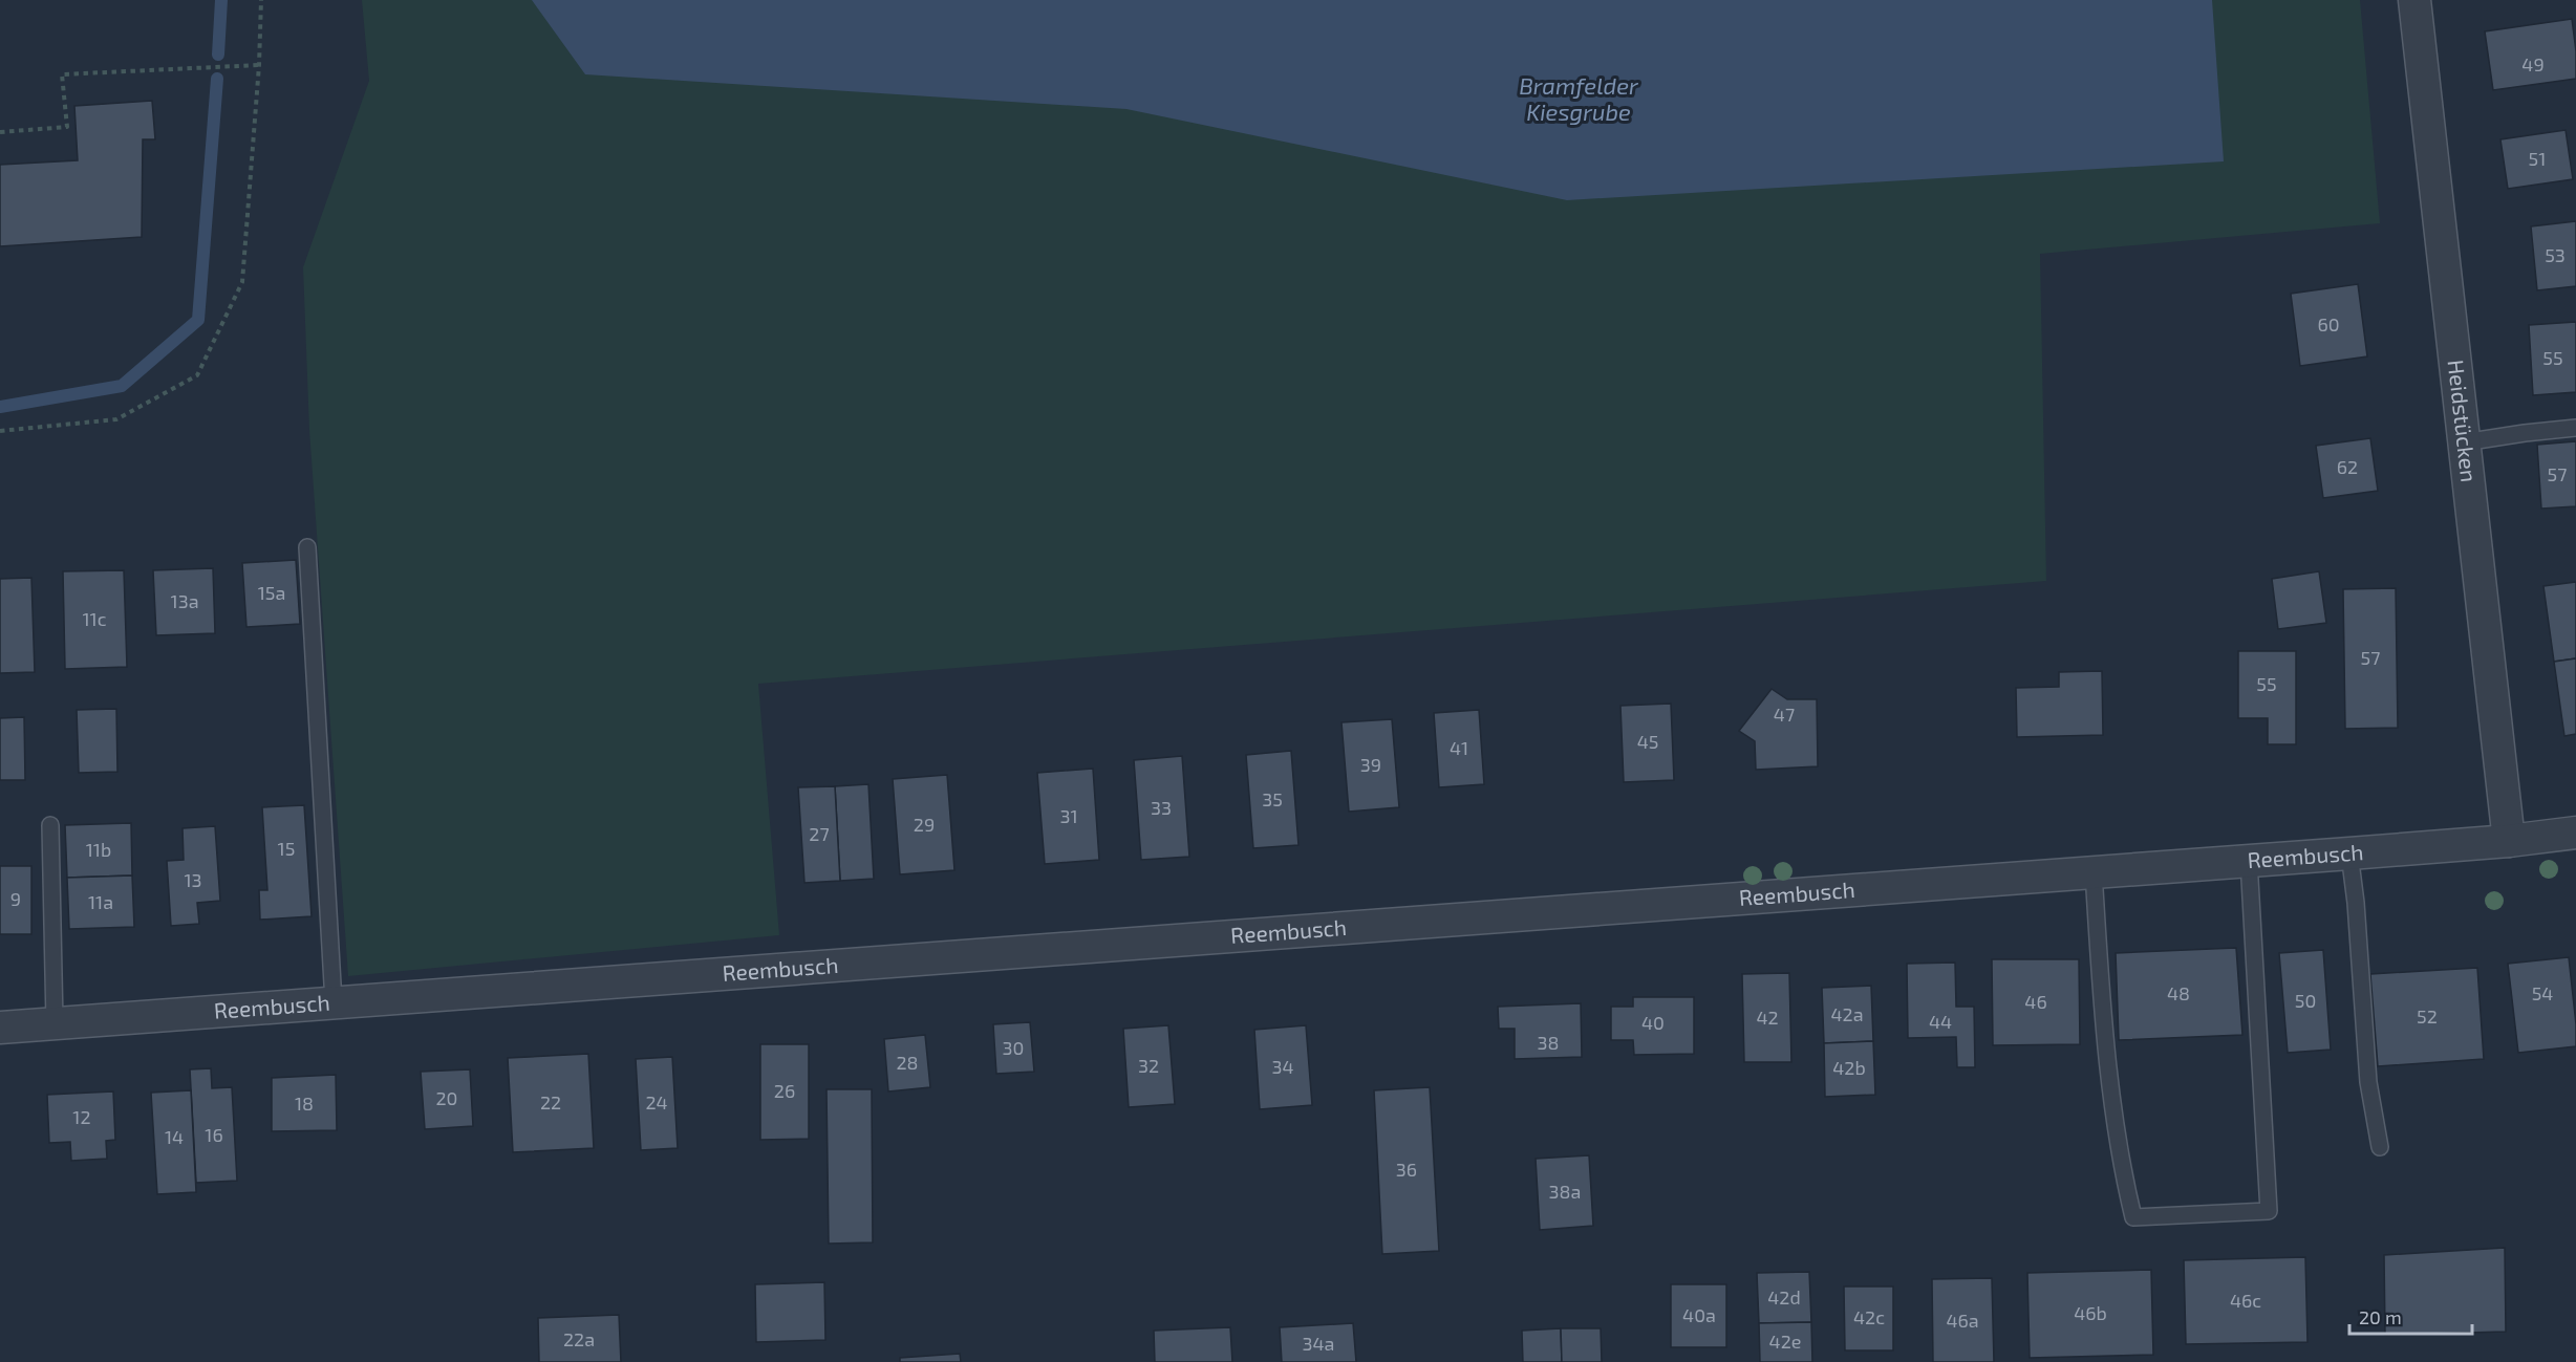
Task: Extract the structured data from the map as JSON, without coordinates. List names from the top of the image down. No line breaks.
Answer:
{"streets":{"street":["Heidstücken","Reembusch"]},"crossings":[["Heidstücken","Reembusch"]],"water":["Bramfelder Kiesgrube"],"house_numbers":["49","51","53","60","55","62","57","15a","13a","11c","57","55","47","45","41","39","35","33","31","29","27","15","11b","13","9","11a","48","54","50","46","42a","52","42","44","40","38","30","28","32","34","42b","26","20","22","24","18","12","16","14","36","38a","42d","46c","46b","40a","42c","46a","22a","42e","34a"],"scale_bar":"20 m"}
